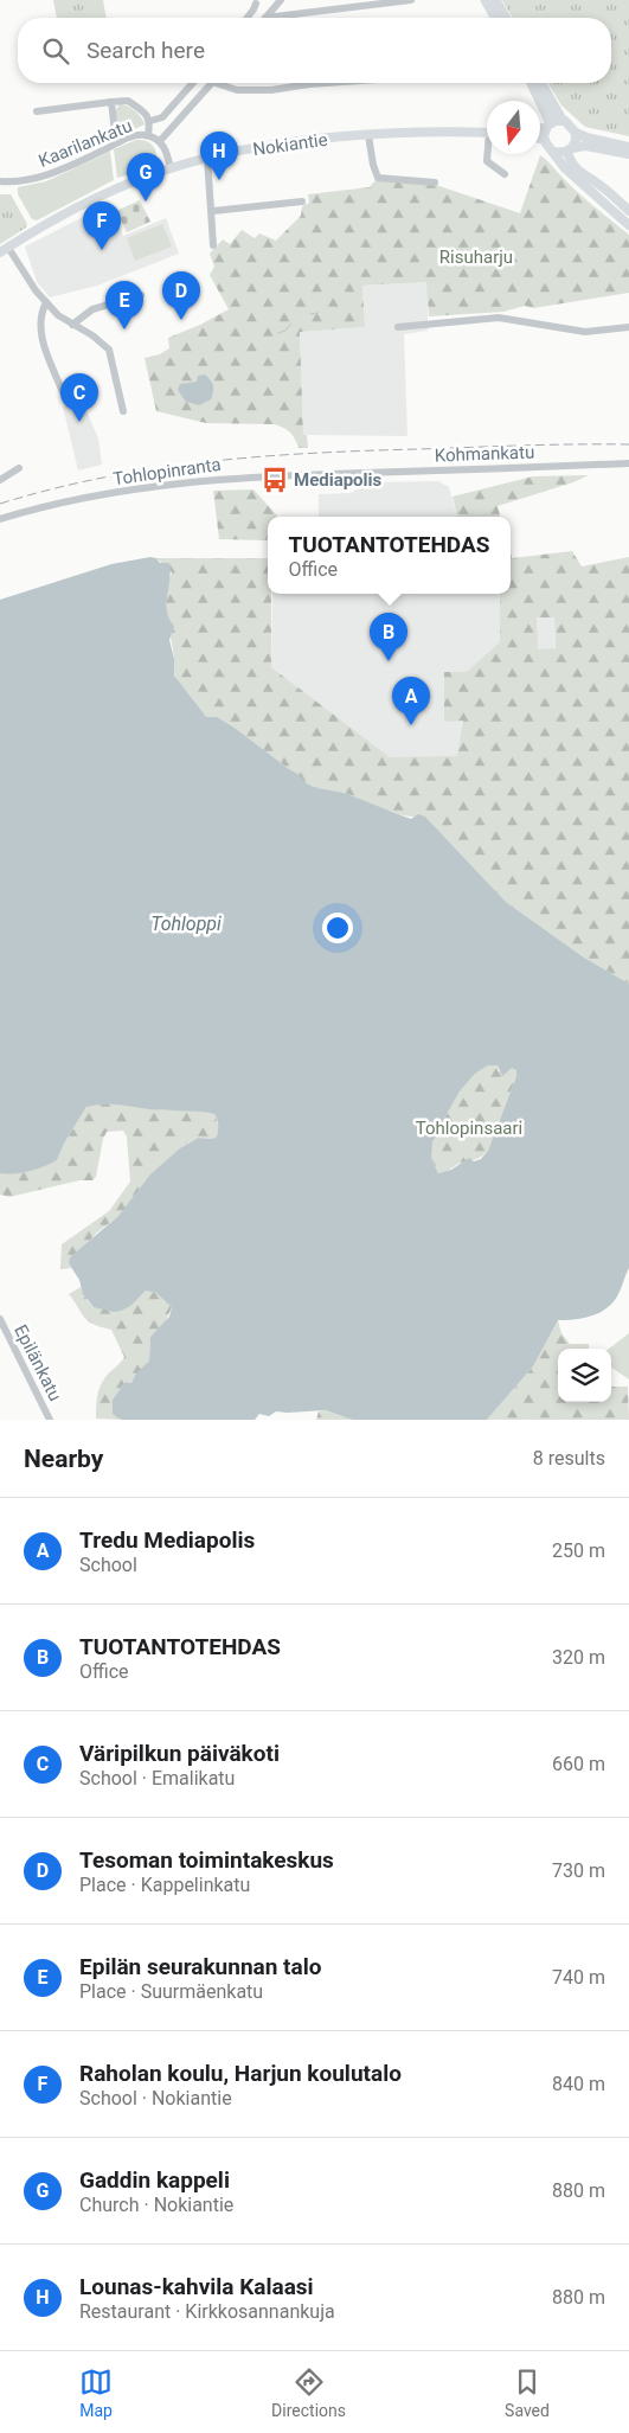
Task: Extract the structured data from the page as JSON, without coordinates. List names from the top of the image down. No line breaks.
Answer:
{"streets":{"main road":["Nokiantie"],"street":["Kaarilankatu","Kohmankatu","Tohlopinranta","Epilänkatu"]},"crossings":[["Kohmankatu","Tohlopinranta"]],"water":["Tohloppi"],"parks":["Risuharju","Tohlopinsaari"],"places":{"bus stop":["Mediapolis"]},"north":"bottom","page":{"search":"Search here","pins":["H","G","F","D","E","C","B","A"],"popup":["TUOTANTOTEHDAS","Office"],"heading":["Nearby","8 results"],"list":[{"mark":"A","name":"Tredu Mediapolis","note":"School","value":"250 m"},{"mark":"B","name":"TUOTANTOTEHDAS","note":"Office","value":"320 m"},{"mark":"C","name":"Väripilkun päiväkoti","note":"School · Emalikatu","value":"660 m"},{"mark":"D","name":"Tesoman toimintakeskus","note":"Place · Kappelinkatu","value":"730 m"},{"mark":"E","name":"Epilän seurakunnan talo","note":"Place · Suurmäenkatu","value":"740 m"},{"mark":"F","name":"Raholan koulu, Harjun koulutalo","note":"School · Nokiantie","value":"840 m"},{"mark":"G","name":"Gaddin kappeli","note":"Church · Nokiantie","value":"880 m"},{"mark":"H","name":"Lounas-kahvila Kalaasi","note":"Restaurant · Kirkkosannankuja","value":"880 m"}],"nav":["Map","Directions","Saved"]}}
